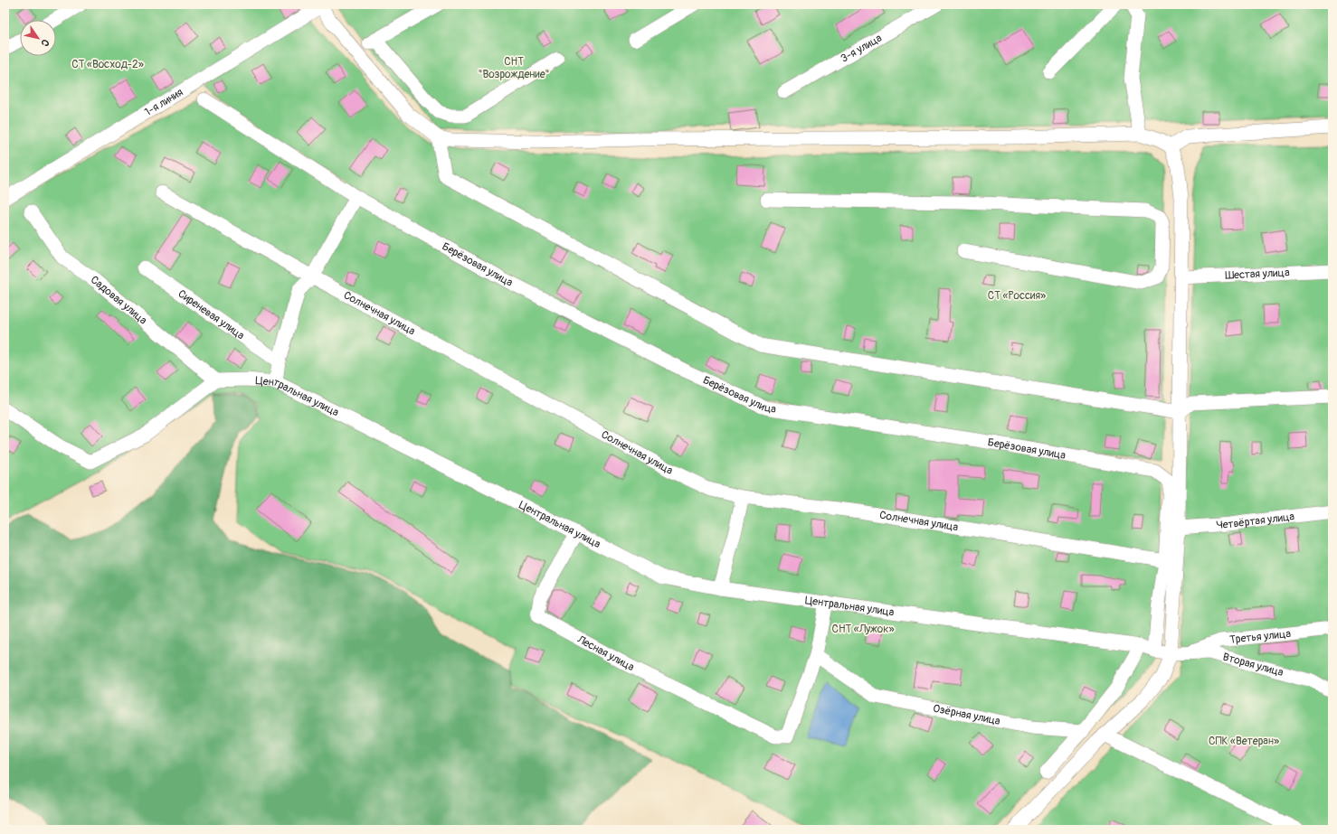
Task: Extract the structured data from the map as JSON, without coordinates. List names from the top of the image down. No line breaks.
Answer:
{"streets":{"street":["3-я улица","1-я линия","Берёзовая улица","Шестая улица","Садовая улица","Солнечная улица","Сиреневая улица","Центральная улица","Четвёртая улица","Третья улица","Лесная улица","Вторая улица","Озёрная улица"]},"crossings":[["Берёзовая улица","Солнечная улица"],["Берёзовая улица","Центральная улица"],["Садовая улица","Центральная улица"],["Центральная улица","Лесная улица"],["Центральная улица","Вторая улица"],["Третья улица","Вторая улица"],["Лесная улица","Озёрная улица"]],"parks":["СНТ \"Возрождение\"","СТ «Восход-2»","СТ «Россия»","СНТ «Лужок»","СПК «Ветеран»"],"north":"bottom right"}
